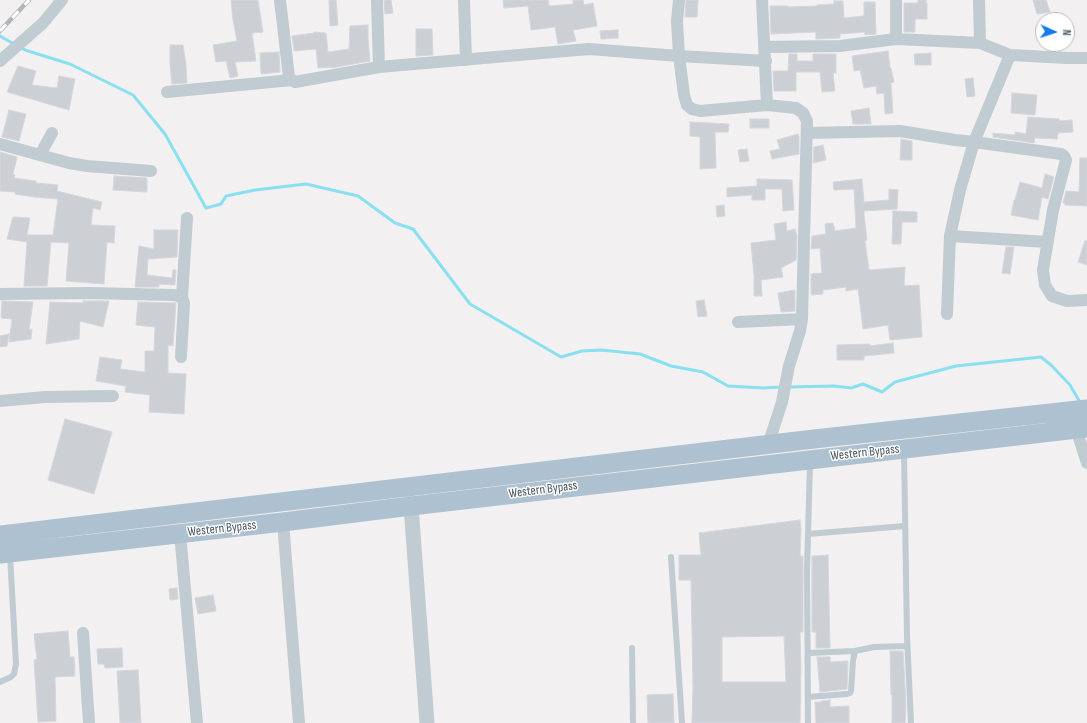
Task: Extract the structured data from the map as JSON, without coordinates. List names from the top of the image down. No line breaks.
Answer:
{"streets":{"main road":["Western Bypass"]},"north":"right"}
